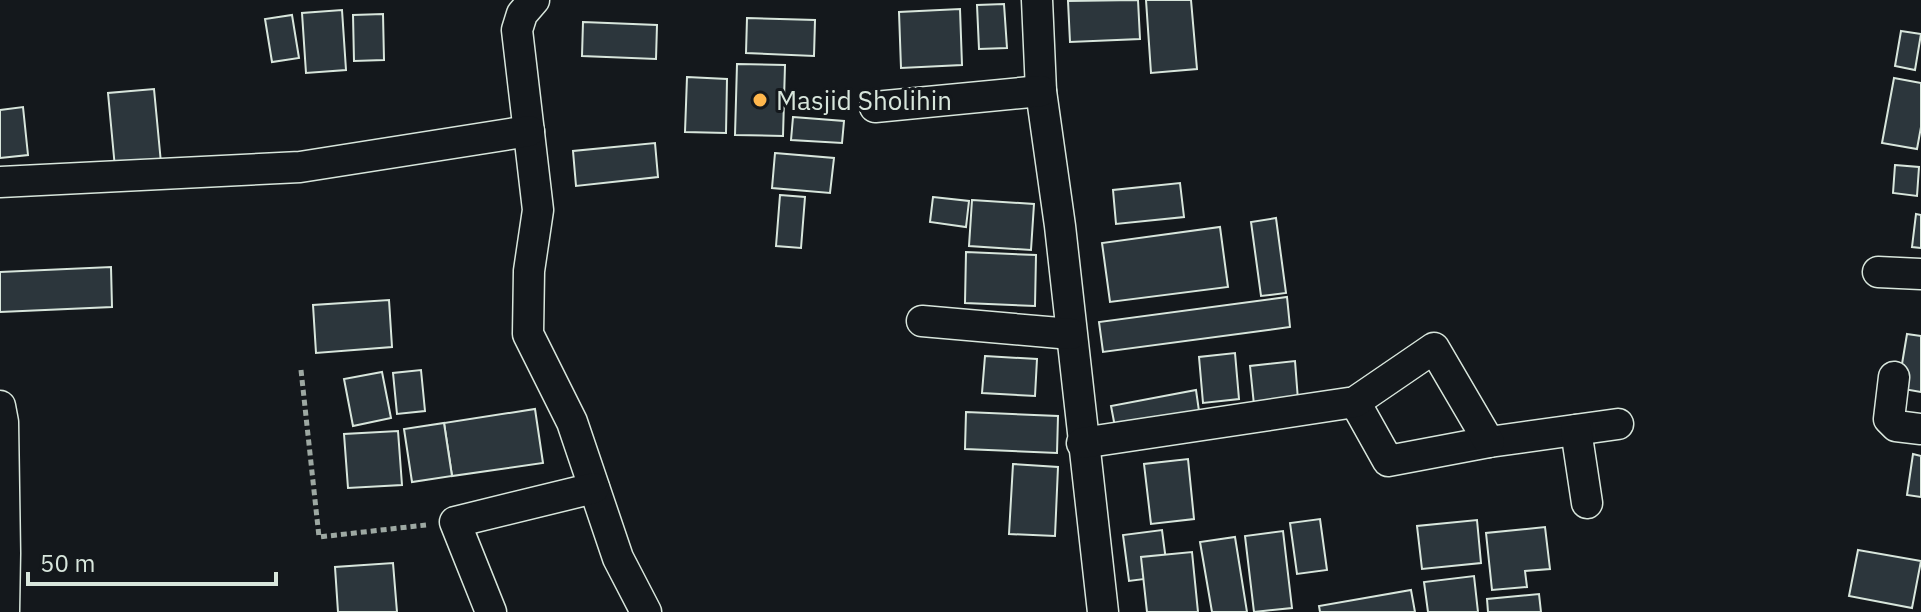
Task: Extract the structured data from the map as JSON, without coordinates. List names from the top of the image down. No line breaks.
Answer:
{"places":["Masjid Sholihin"],"scale_bar":"50 m"}
